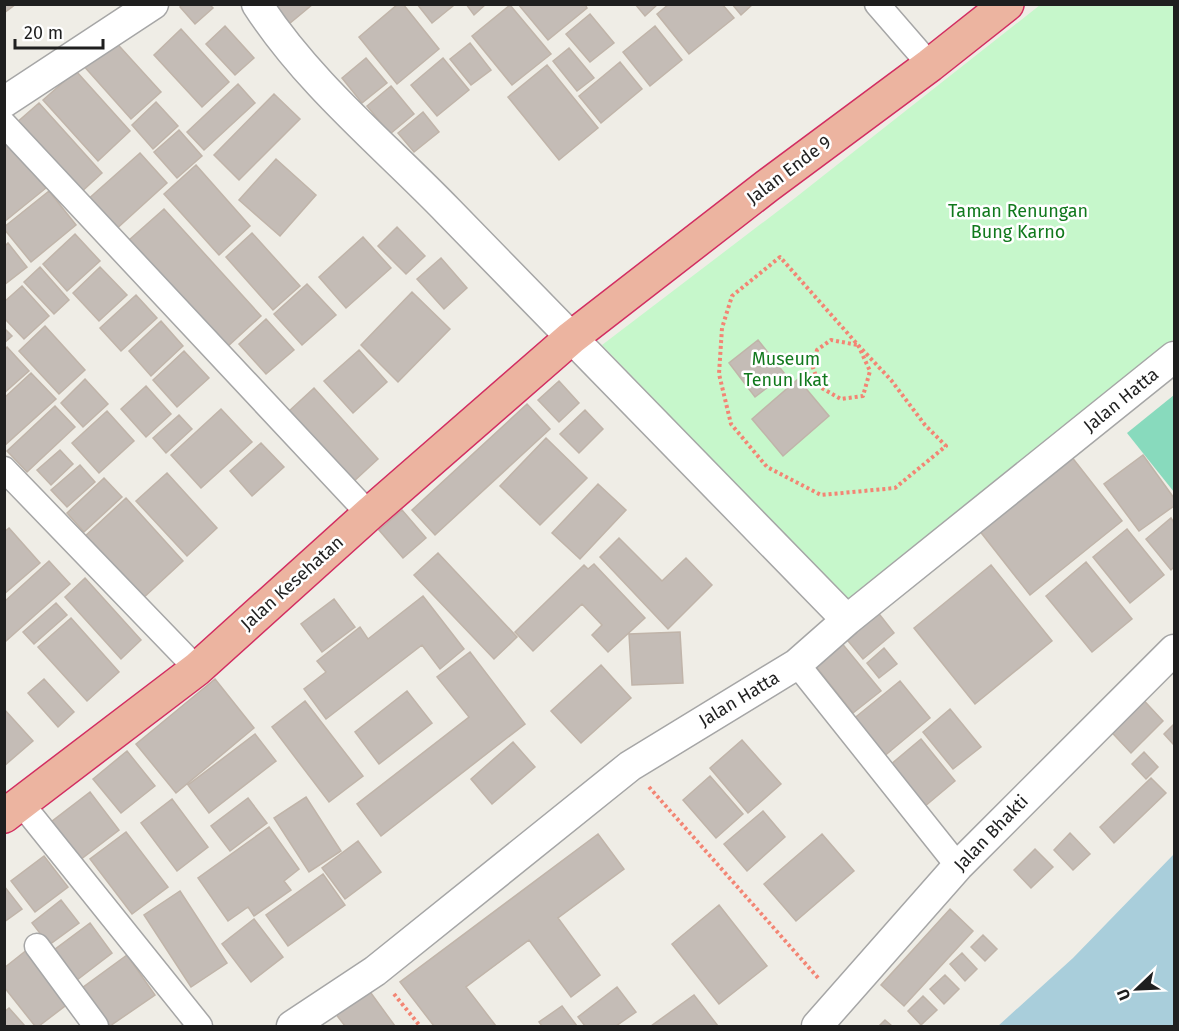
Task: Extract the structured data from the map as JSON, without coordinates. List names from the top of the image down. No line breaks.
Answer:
{"streets":{"highway":["Jalan Ende 9","Jalan Kesehatan"],"street":["Jalan Hatta","Jalan Bhakti"]},"crossings":[["Jalan Ende 9","Jalan Kesehatan"]],"parks":["Taman Renungan Bung Karno","Museum Tenun Ikat"],"scale_bar":"20 m","north":"bottom left"}
